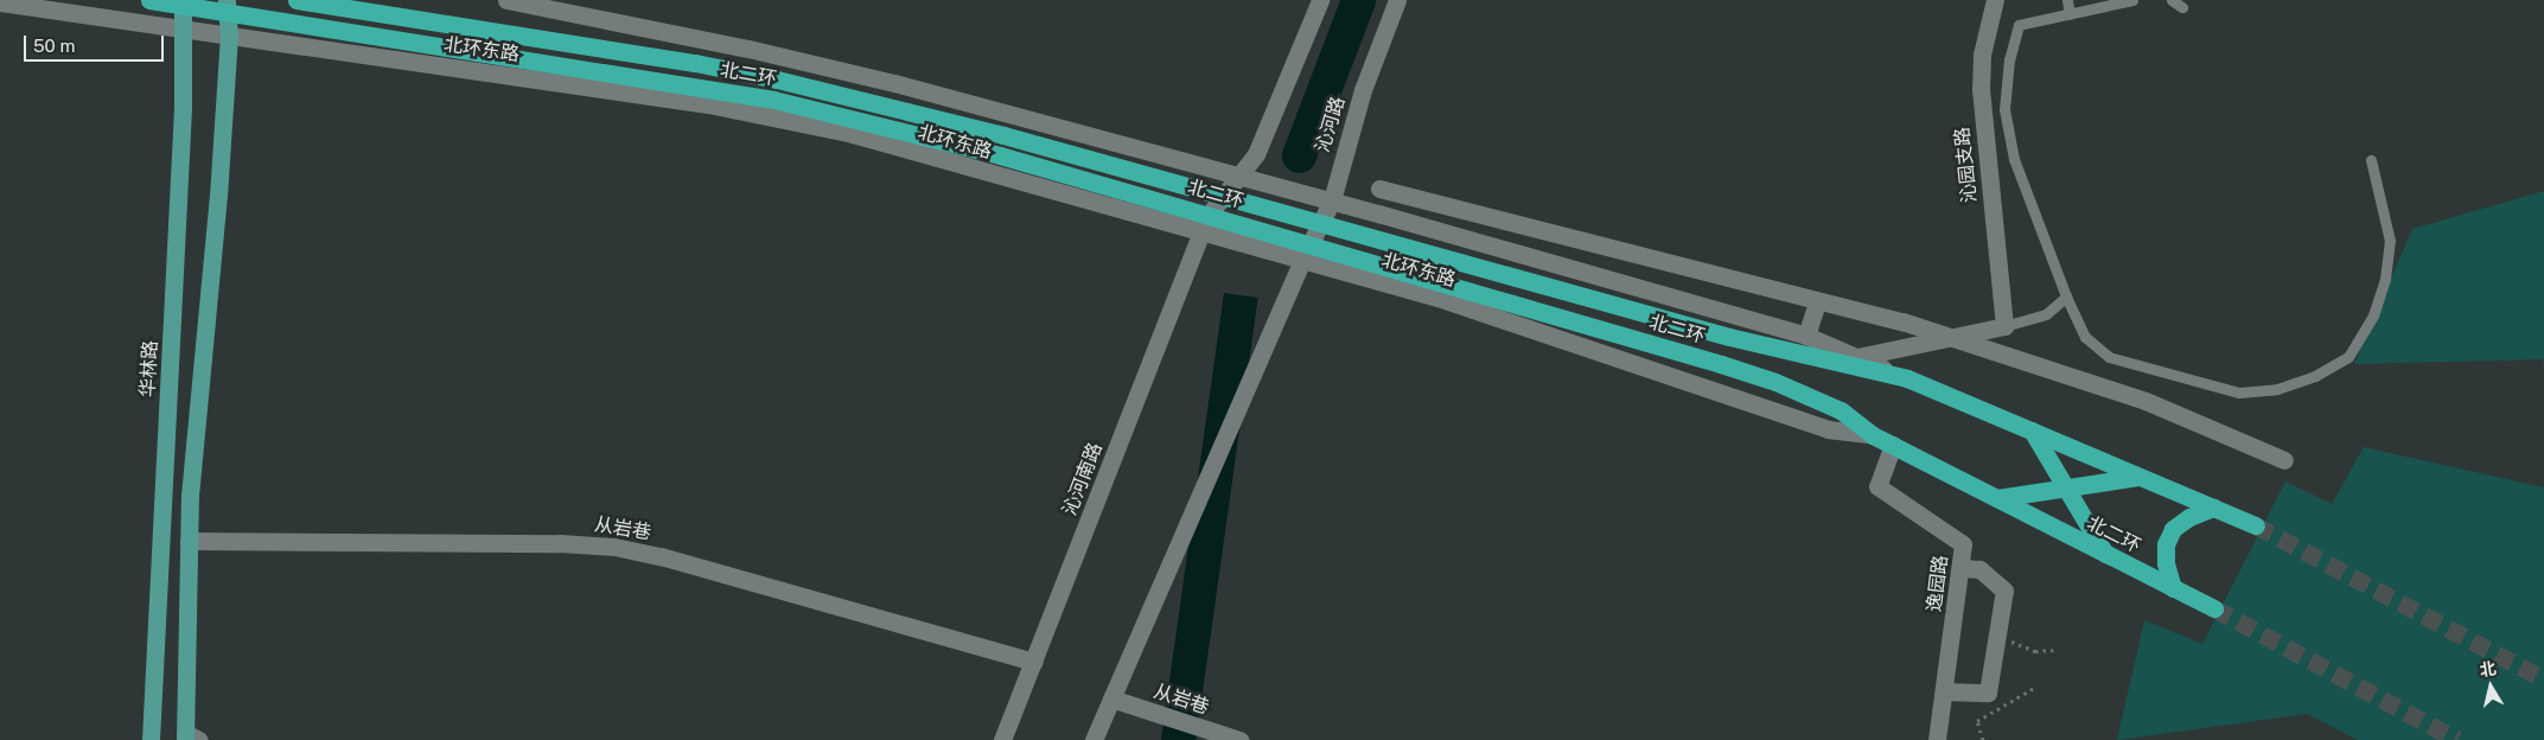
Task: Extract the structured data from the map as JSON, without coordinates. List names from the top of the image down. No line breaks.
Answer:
{"streets":{"highway":["北二环"],"main road":["北环东路","沁河路","沁园支路","华林路","沁河南路","从岩巷","逸园路"]},"crossings":[["北环东路","北二环"],["北环东路","沁河路"],["北环东路","华林路"],["北环东路","沁河南路"],["北二环","逸园路"],["沁河南路","从岩巷"]],"scale_bar":"50 m","north":"top"}
